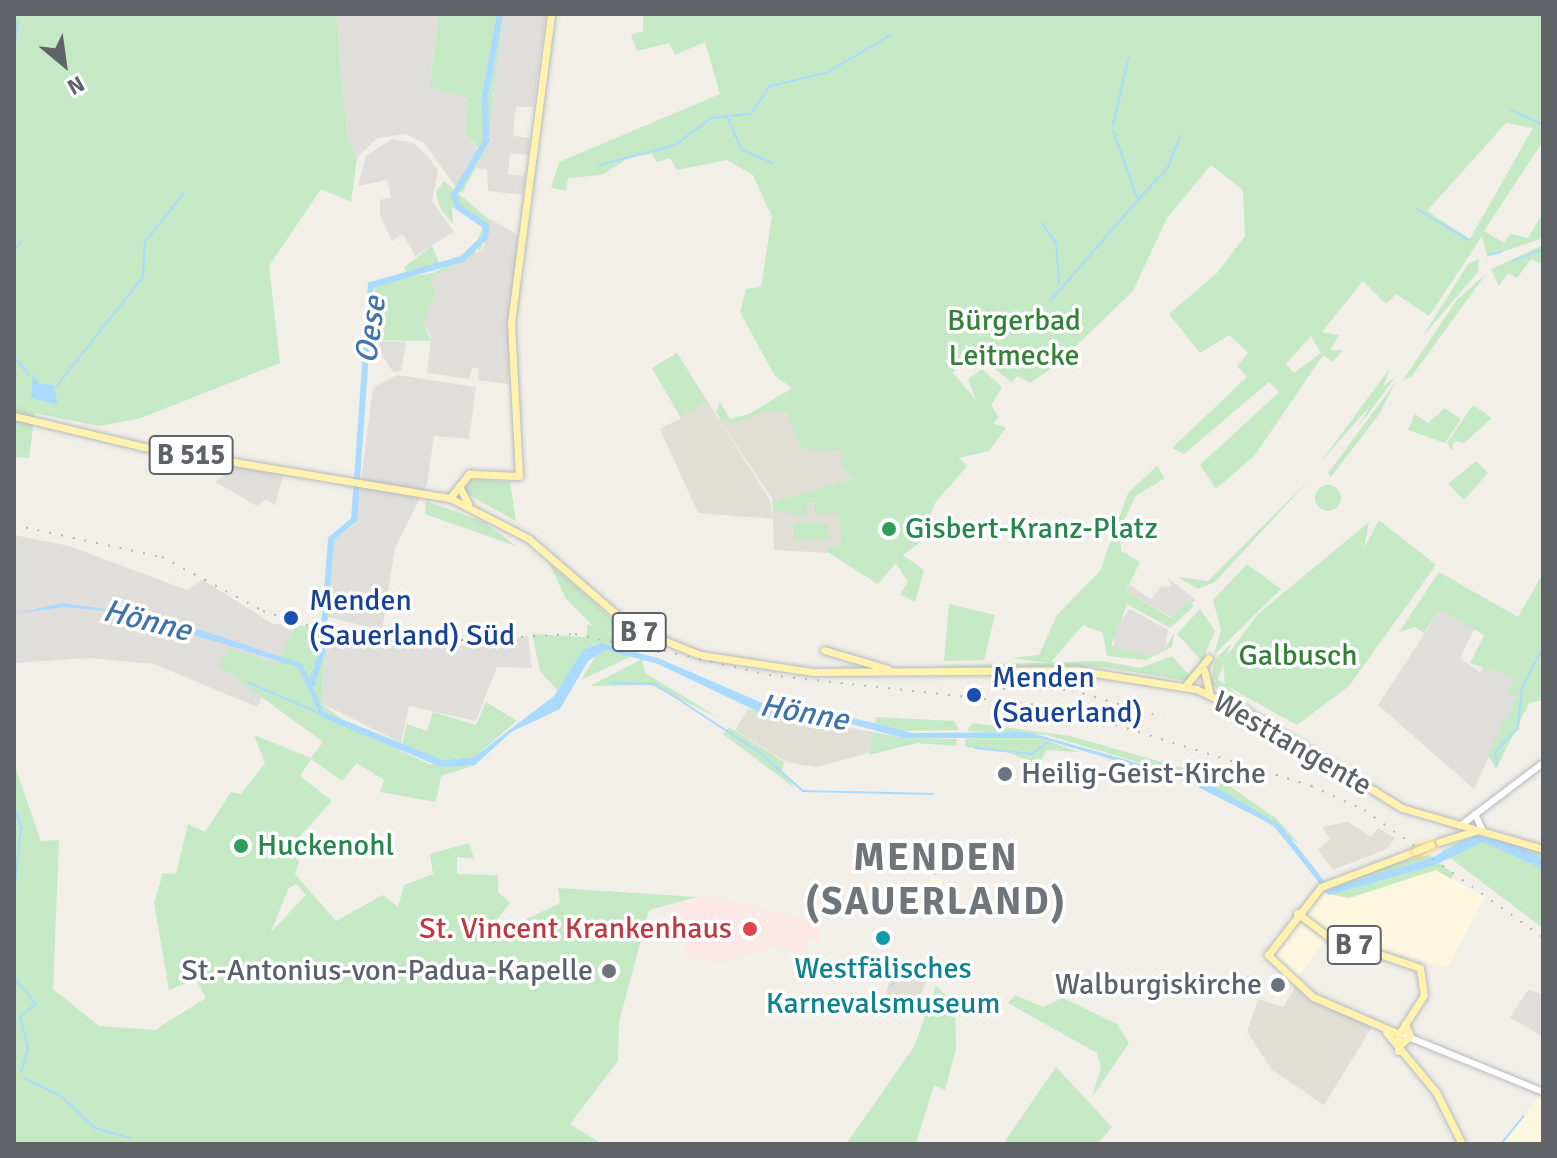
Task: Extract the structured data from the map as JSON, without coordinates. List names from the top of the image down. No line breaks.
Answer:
{"streets":{"main road":["B 515","B 7","Westtangente"]},"crossings":[["B 515","Westtangente"],["B 7","Westtangente"]],"districts":["MENDEN (SAUERLAND)"],"water":["Oese","Hönne"],"parks":["Bürgerbad Leitmecke","Galbusch"],"places":["Gisbert-Kranz-Platz","Menden (Sauerland) Süd","Menden (Sauerland)","Heilig-Geist-Kirche","Huckenohl","St. Vincent Krankenhaus","Westfälisches Karnevalsmuseum","St.-Antonius-von-Padua-Kapelle","Walburgiskirche"],"north":"bottom right"}
